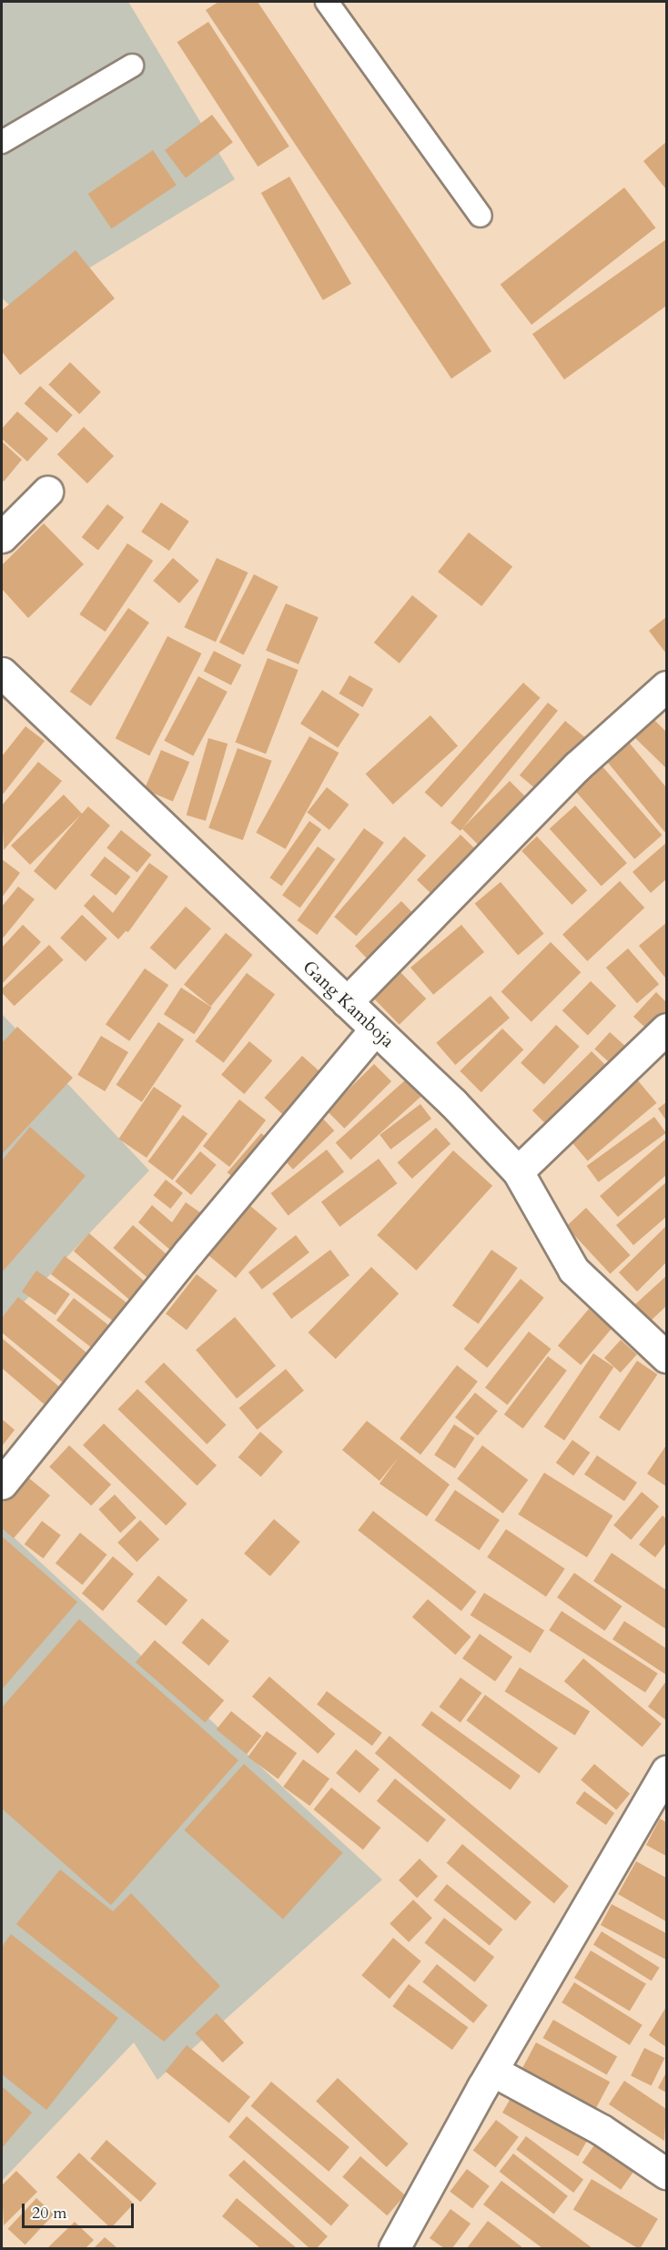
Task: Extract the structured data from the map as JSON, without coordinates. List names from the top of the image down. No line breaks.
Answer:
{"streets":{"street":["Gang Kamboja"]},"scale_bar":"20 m"}
